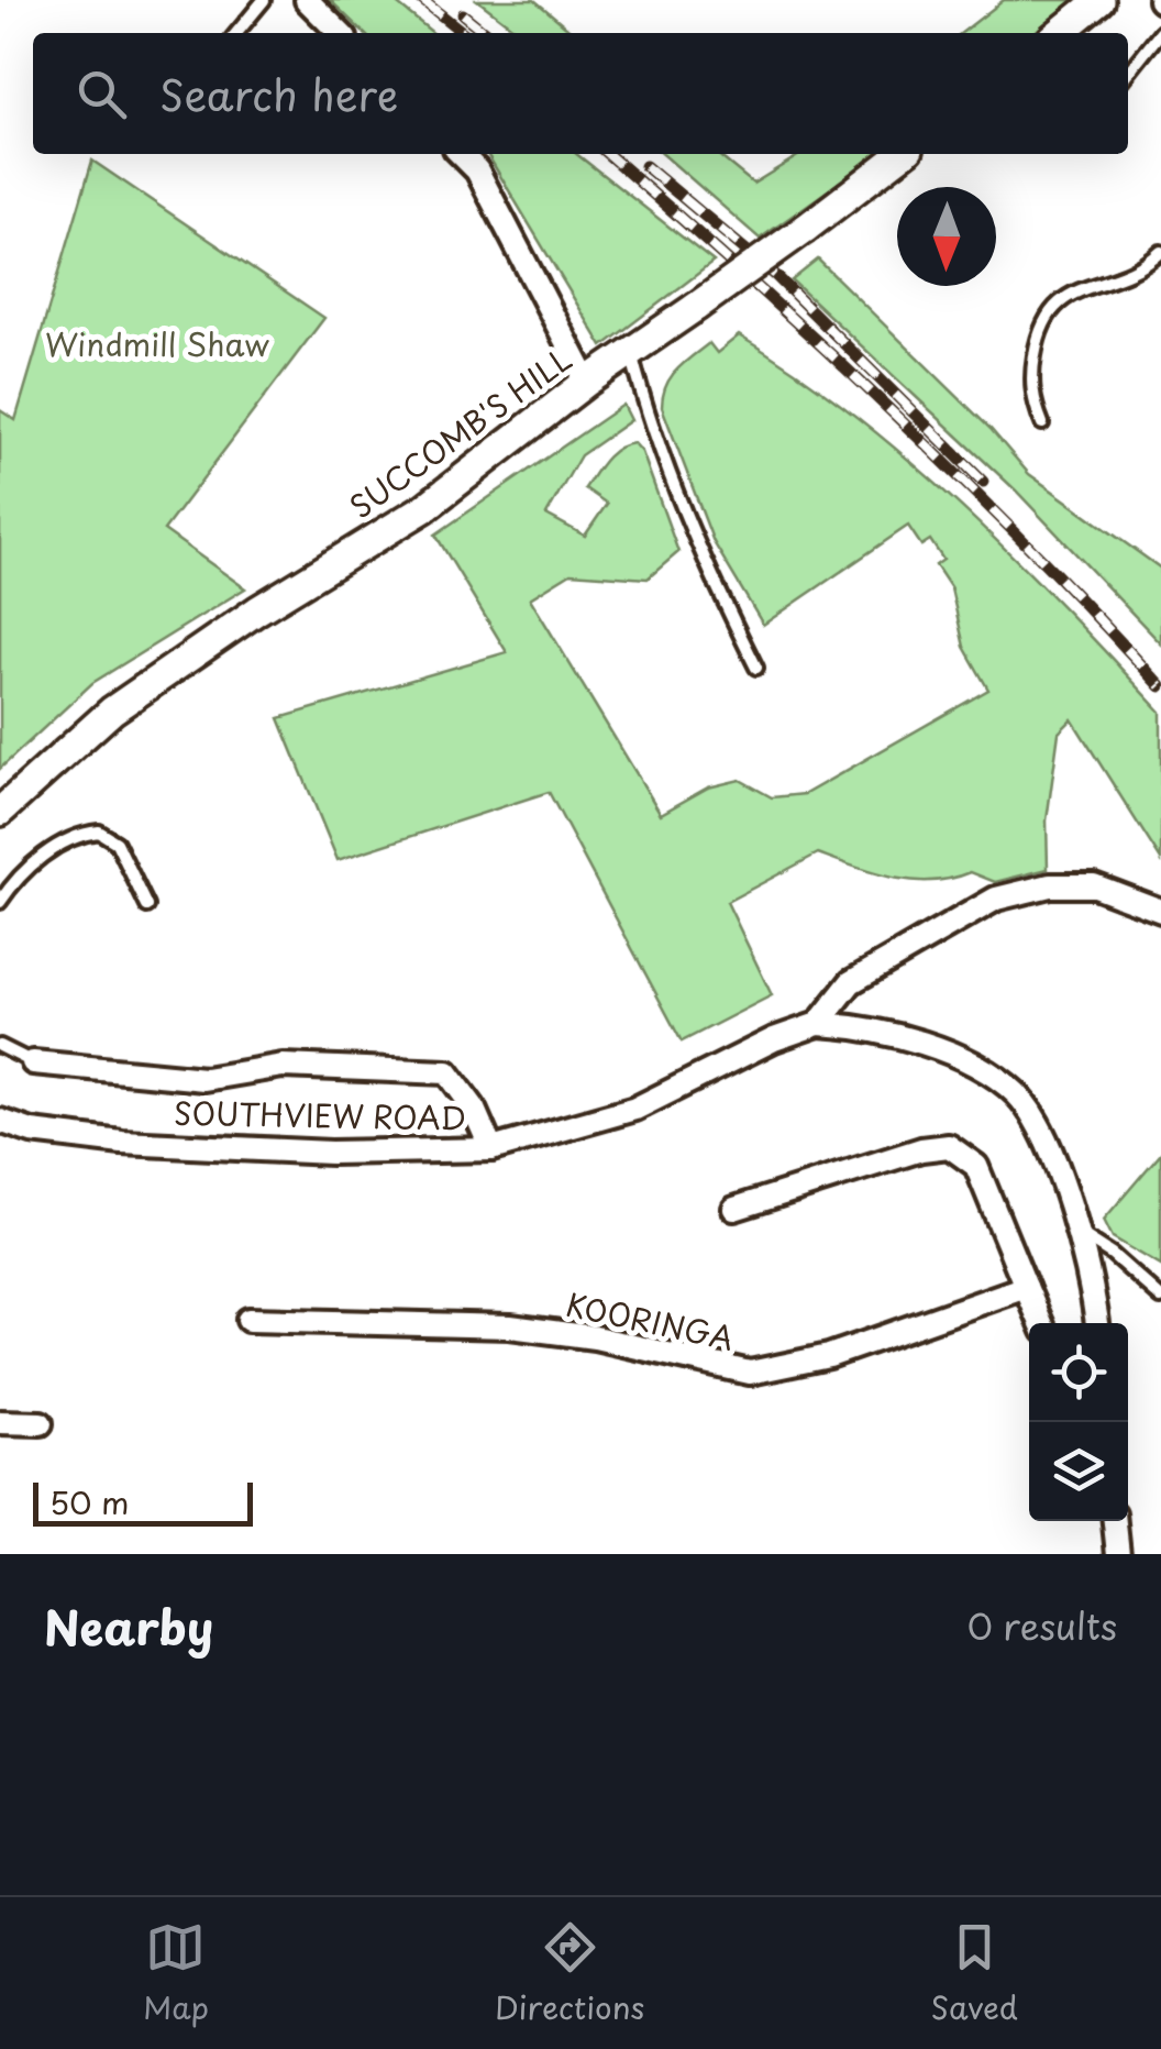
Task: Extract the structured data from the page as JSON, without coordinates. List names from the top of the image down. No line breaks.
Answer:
{"streets":{"street":["SUCCOMB'S HILL","SOUTHVIEW ROAD","KOORINGA"]},"parks":["Windmill Shaw"],"scale_bar":"50 m","north":"bottom","page":{"search":"Search here","scale":"50 m","heading":["Nearby","0 results"],"nav":["Map","Directions","Saved"]}}
